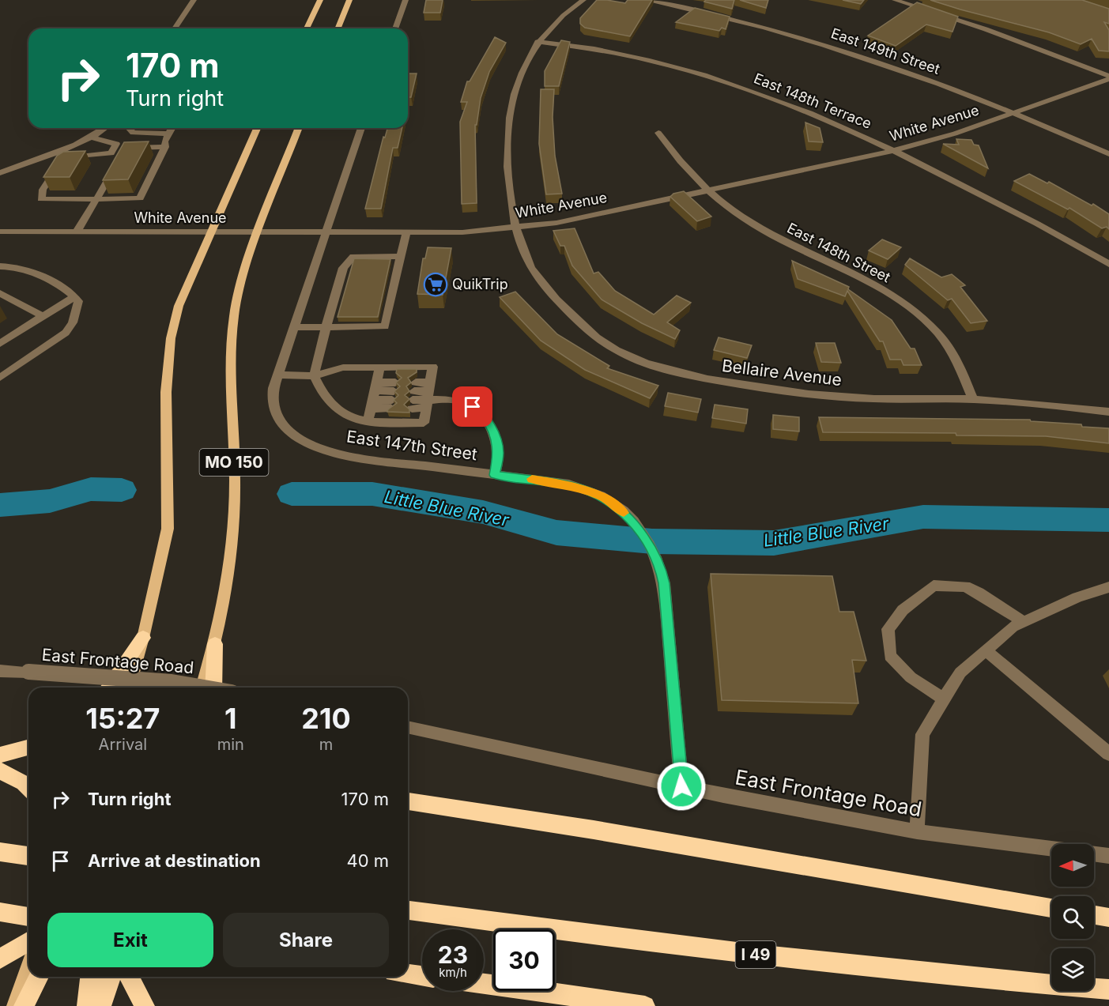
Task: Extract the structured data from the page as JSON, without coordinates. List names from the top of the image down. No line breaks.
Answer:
{"streets":{"highway":["I 49"],"main road":["MO 150"],"street":["East 149th Street","East 148th Terrace","White Avenue","East 148th Street","Bellaire Avenue","East 147th Street","East Frontage Road"]},"crossings":[["East 149th Street","White Avenue"],["East 148th Terrace","White Avenue"],["East 148th Terrace","Bellaire Avenue"],["White Avenue","East 148th Street"],["White Avenue","Bellaire Avenue"],["White Avenue","East 147th Street"],["White Avenue","MO 150"],["East 148th Street","Bellaire Avenue"],["East 147th Street","East Frontage Road"]],"water":["Little Blue River"],"places":{"supermarket":["QuikTrip"]},"north":"left","page":{"turn":["170 m","Turn right"],"eta":["15:27","Arrival","1","min","210","m"],"list":[{"name":"Turn right","value":"170 m"},{"name":"Arrive at destination","value":"40 m"}],"buttons":["Exit","Share"],"speed":"23 km/h","limit":"30"}}
